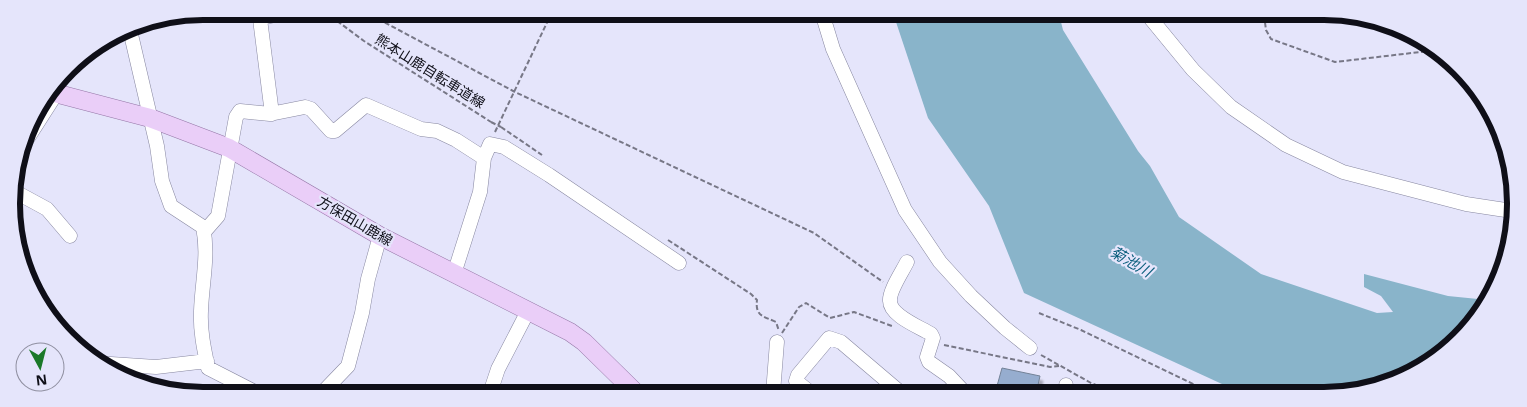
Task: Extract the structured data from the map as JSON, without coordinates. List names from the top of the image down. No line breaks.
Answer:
{"streets":{"main road":["方保田山鹿線"],"path":["熊本山鹿自転車道線"]},"water":["菊池川"],"north":"bottom"}
